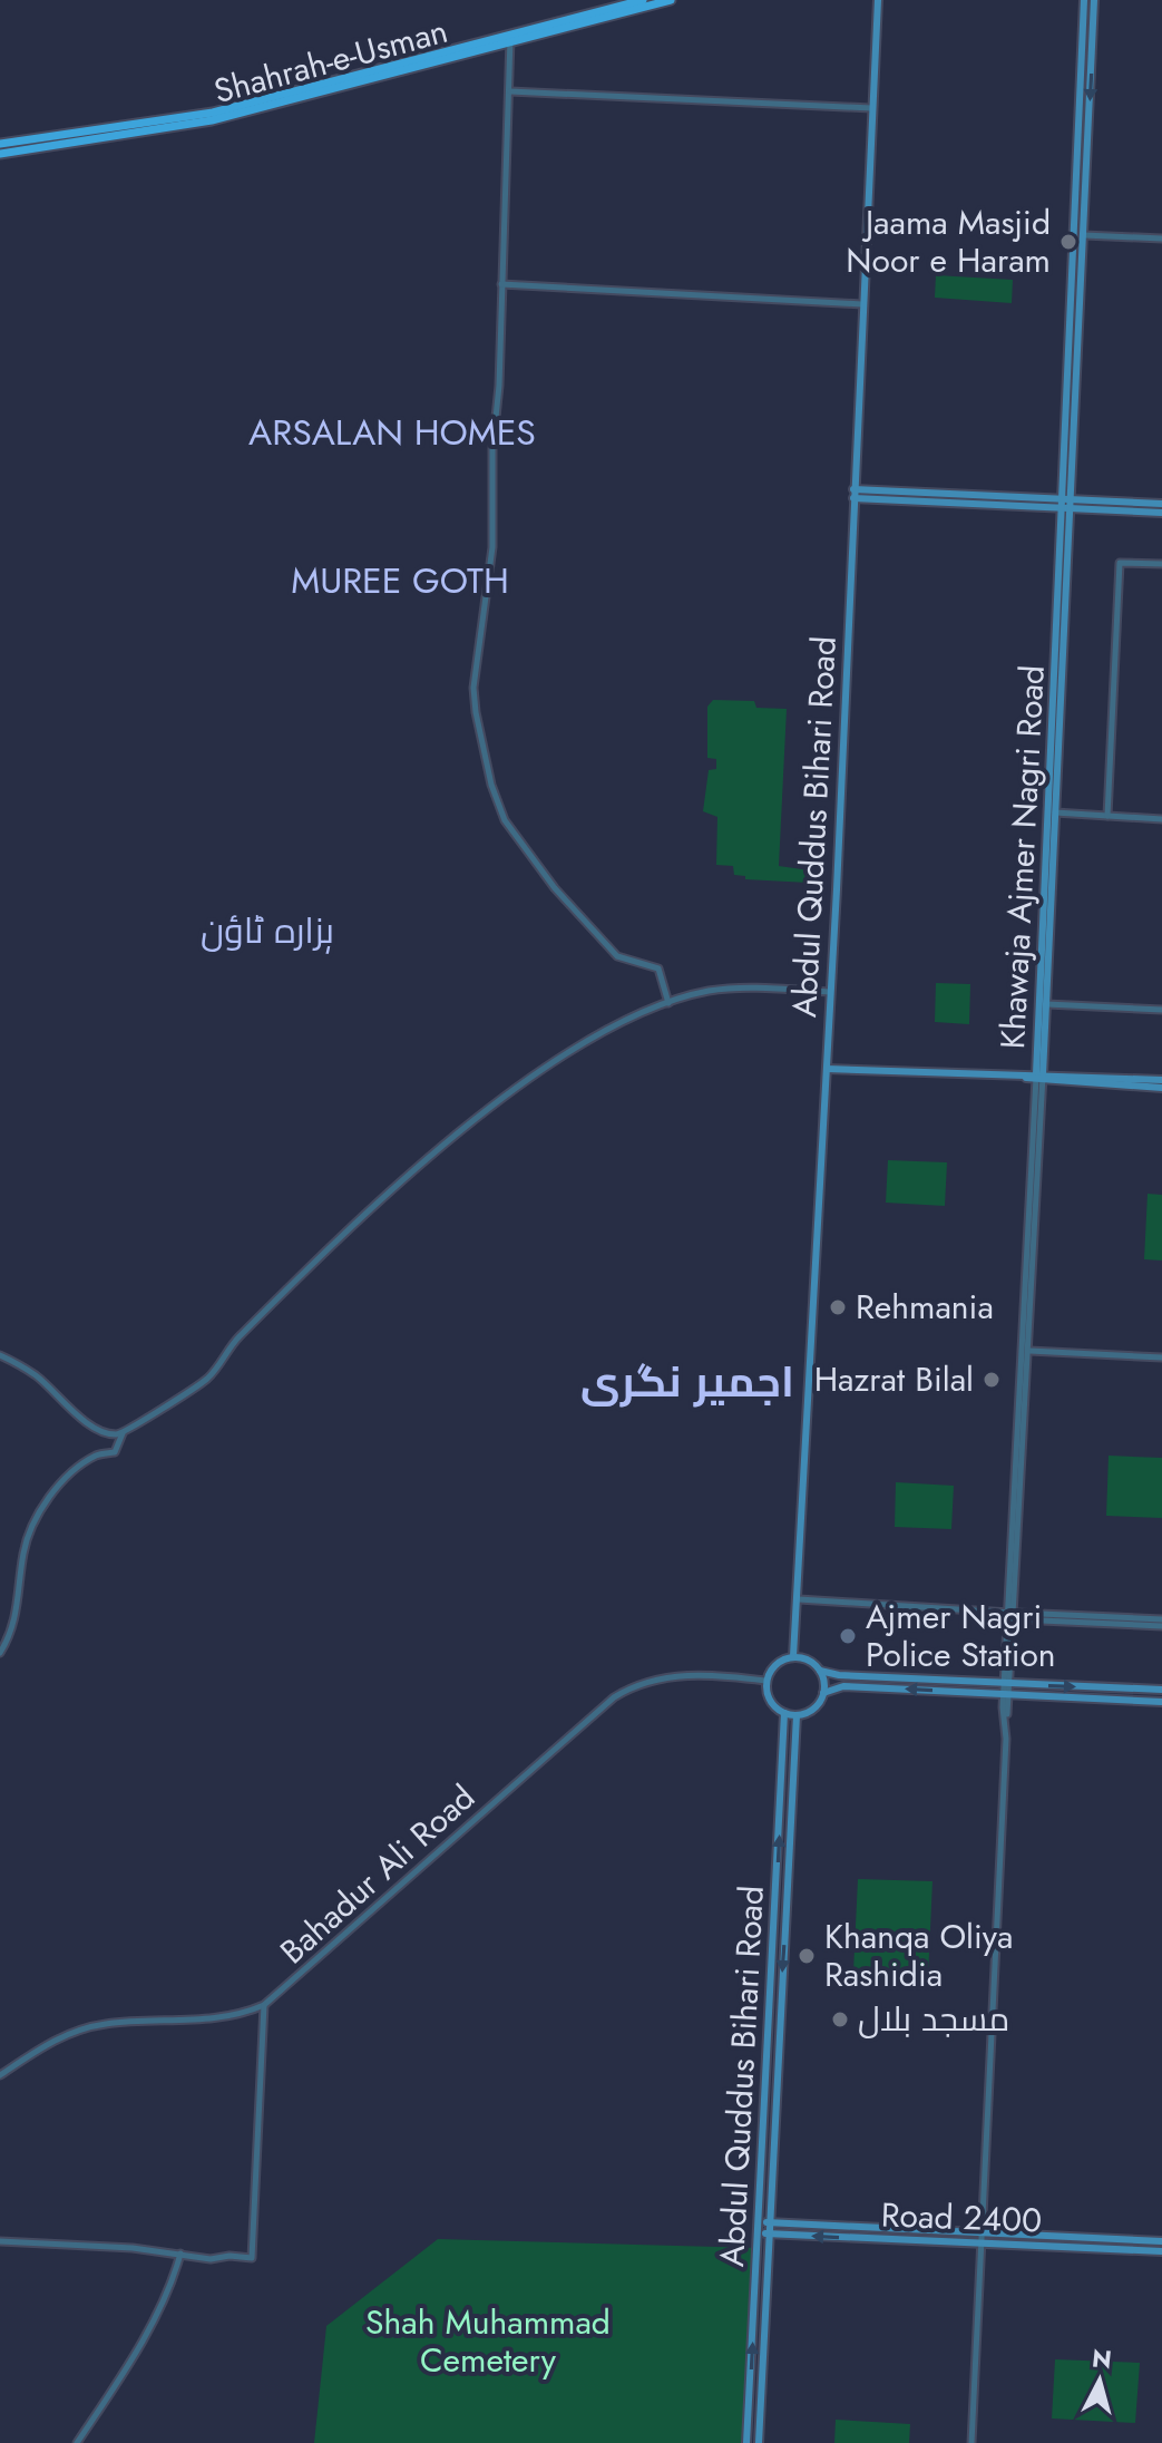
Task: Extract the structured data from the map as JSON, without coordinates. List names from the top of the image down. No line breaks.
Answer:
{"streets":{"main road":["Shahrah-e-Usman","Abdul Quddus Bihari Road","Khawaja Ajmer Nagri Road","Road 2400"],"street":["Bahadur Ali Road"]},"crossings":[["Abdul Quddus Bihari Road","Bahadur Ali Road"],["Abdul Quddus Bihari Road","Road 2400"],["Khawaja Ajmer Nagri Road","Road 2400"]],"districts":["ARSALAN HOMES","MUREE GOTH","ہزارہ ٹاؤن","اجمیر نگری"],"parks":["Shah Muhammad Cemetery"],"places":["Jaama Masjid Noor e Haram","Rehmania","Hazrat Bilal","Ajmer Nagri Police Station","Khanqa Oliya Rashidia","مسجد بلال"],"north":"top"}
